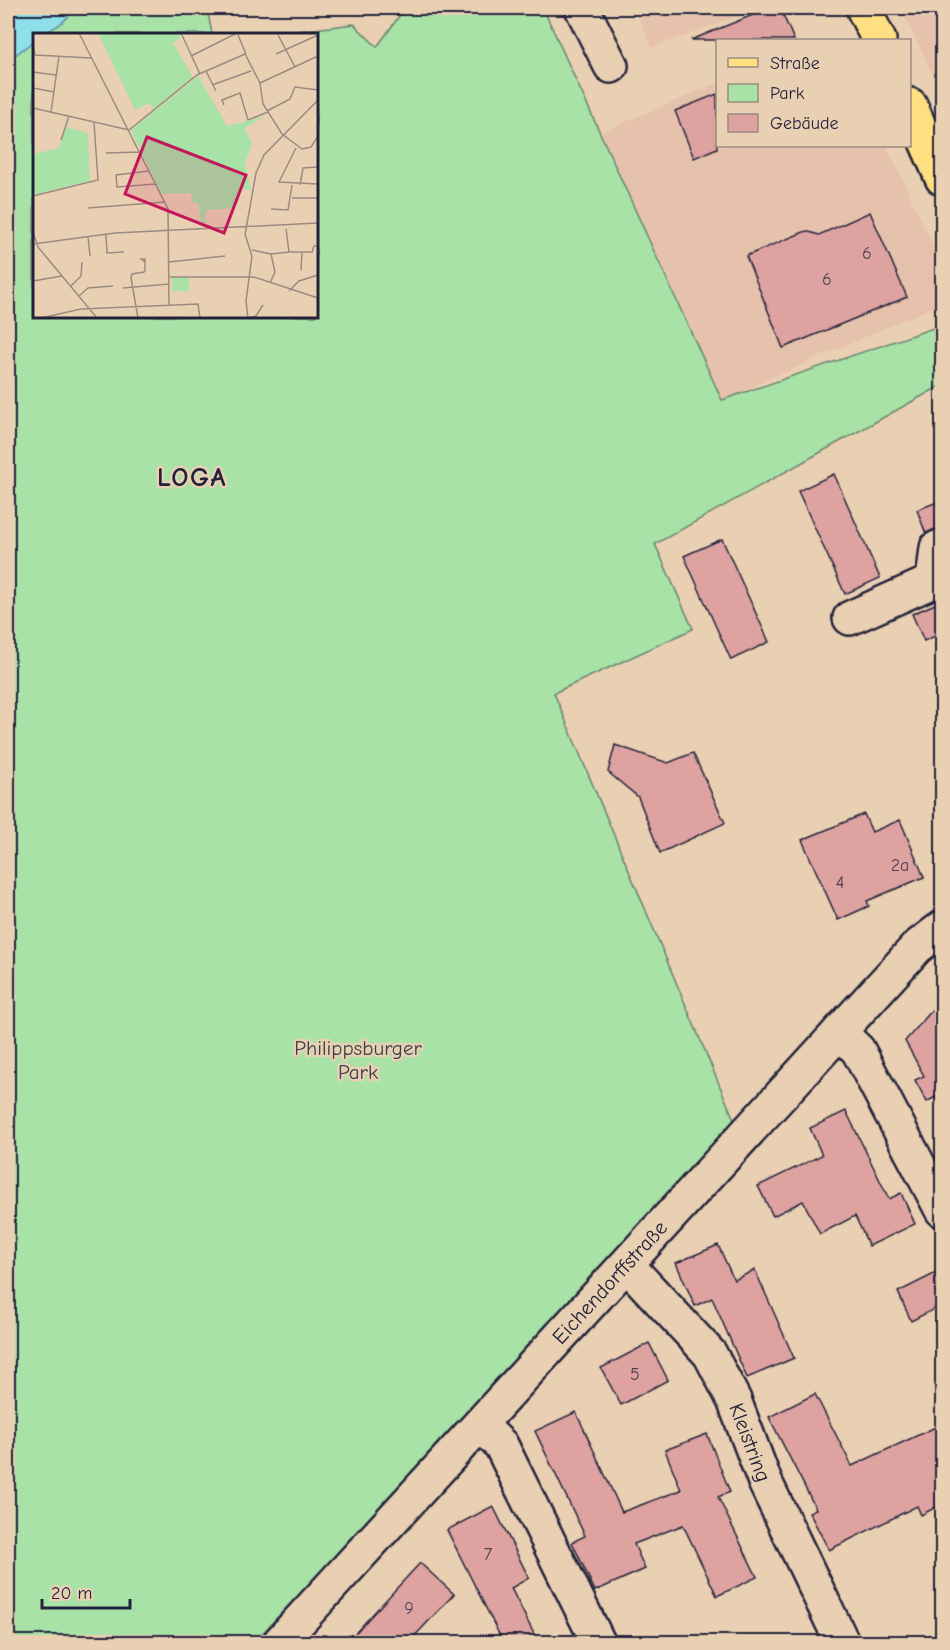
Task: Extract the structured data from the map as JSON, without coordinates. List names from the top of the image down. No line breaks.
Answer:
{"streets":{"street":["Eichendorffstraße","Kleistring"]},"crossings":[["Eichendorffstraße","Kleistring"]],"districts":["LOGA"],"parks":["Philippsburger Park"],"house_numbers":["6","6","2a","4","5","7","9"],"legend":["Straße","Park","Gebäude"],"scale_bar":"20 m"}
